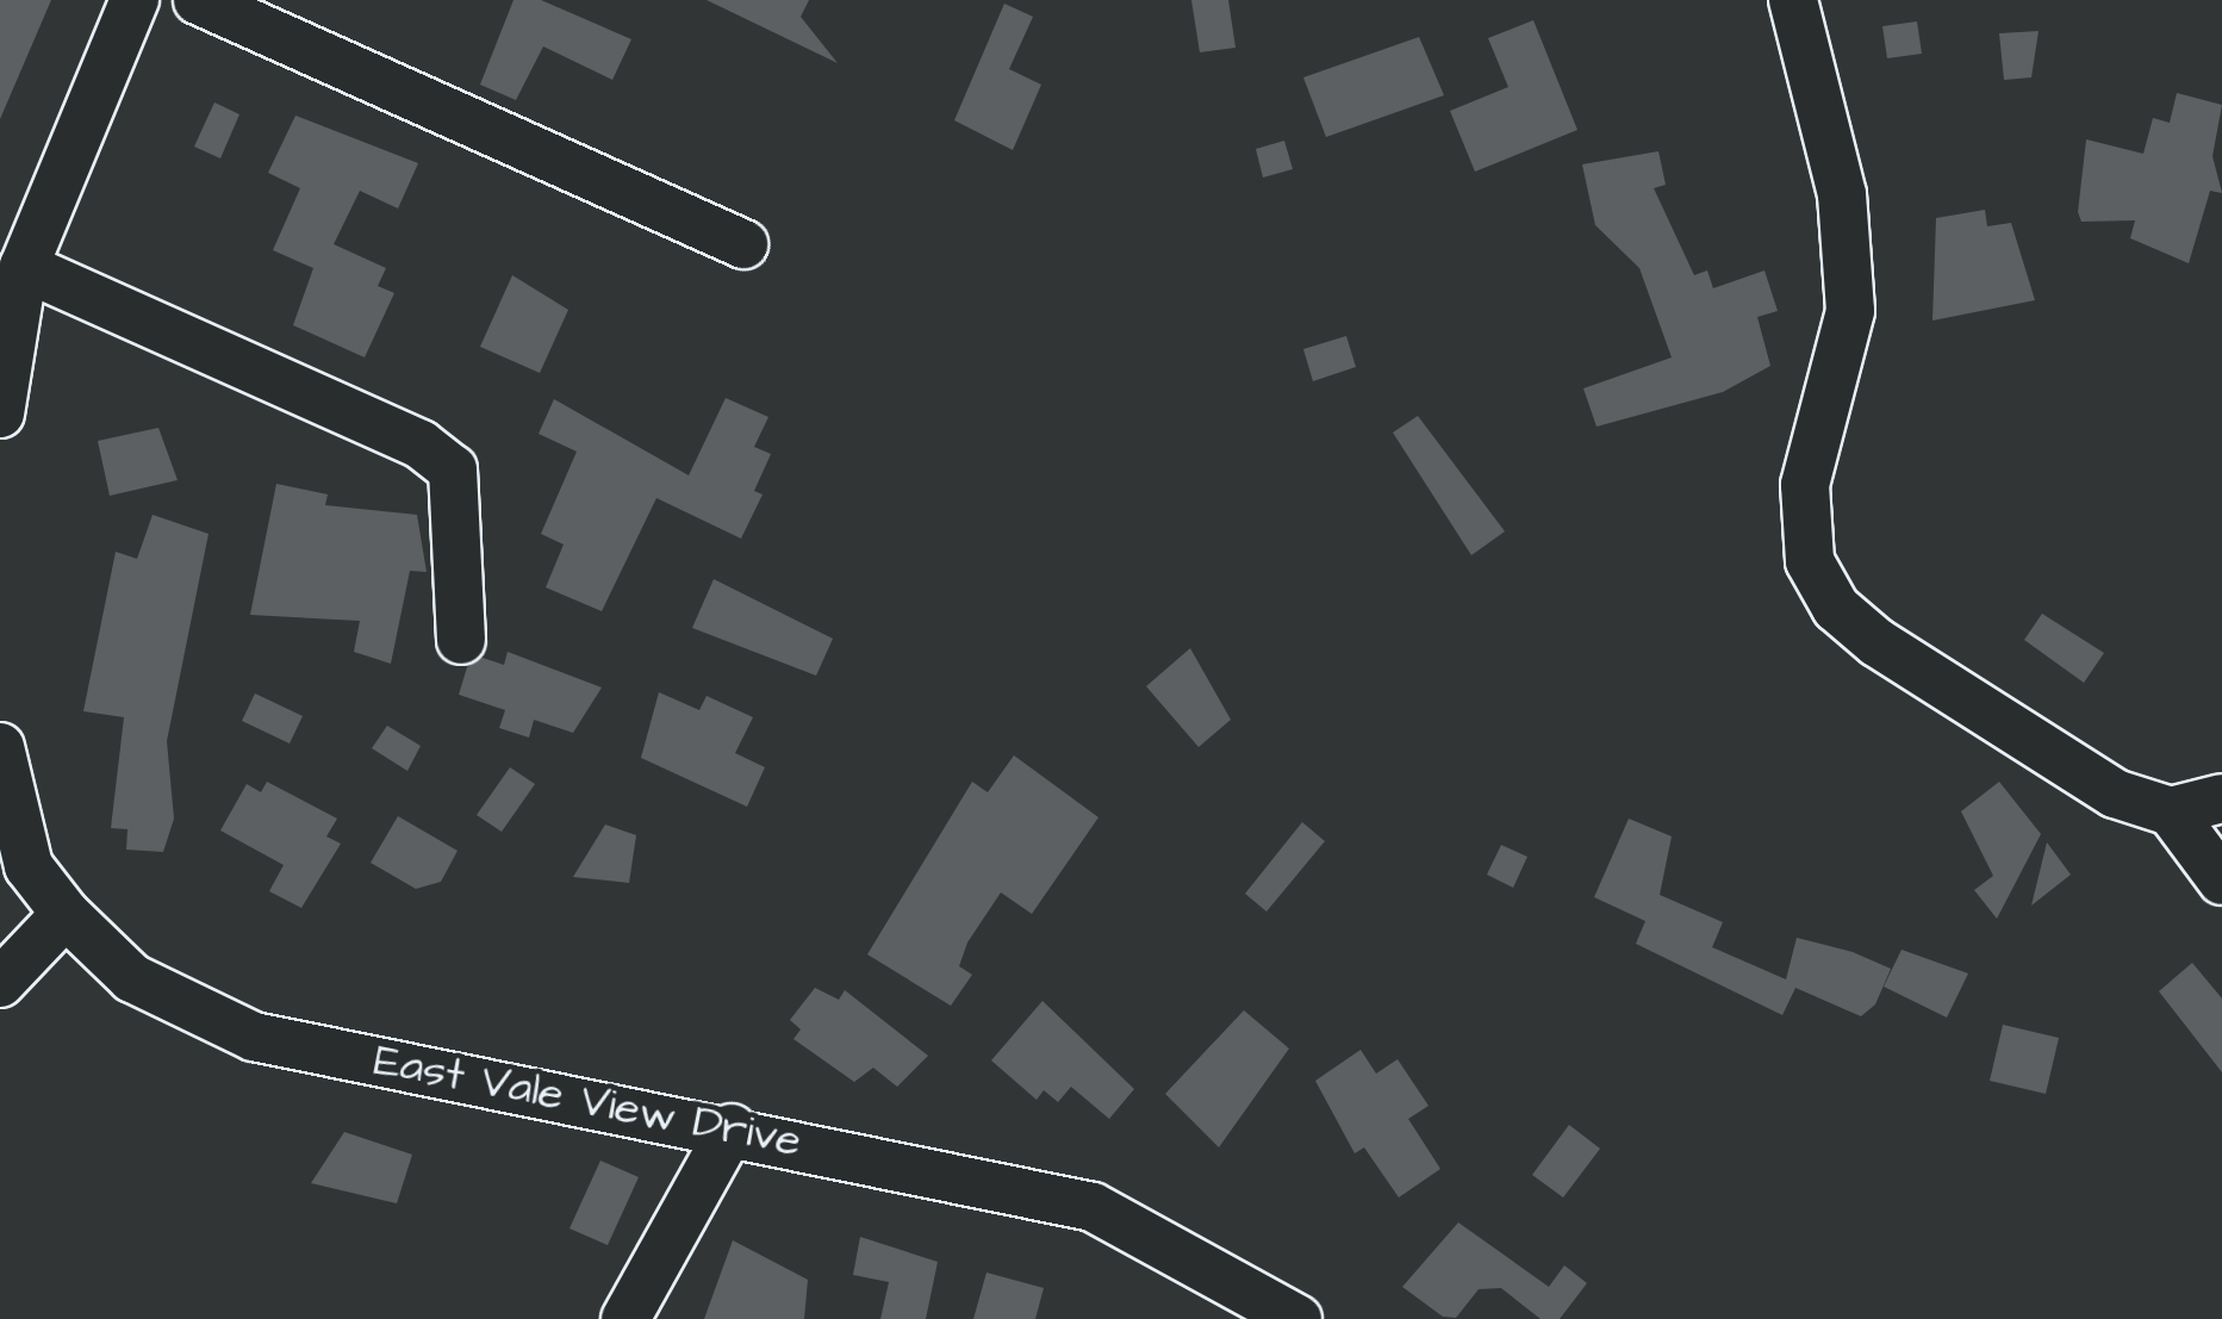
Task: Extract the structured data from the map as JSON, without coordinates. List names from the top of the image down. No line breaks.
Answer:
{"streets":{"street":["East Vale View Drive"]}}
